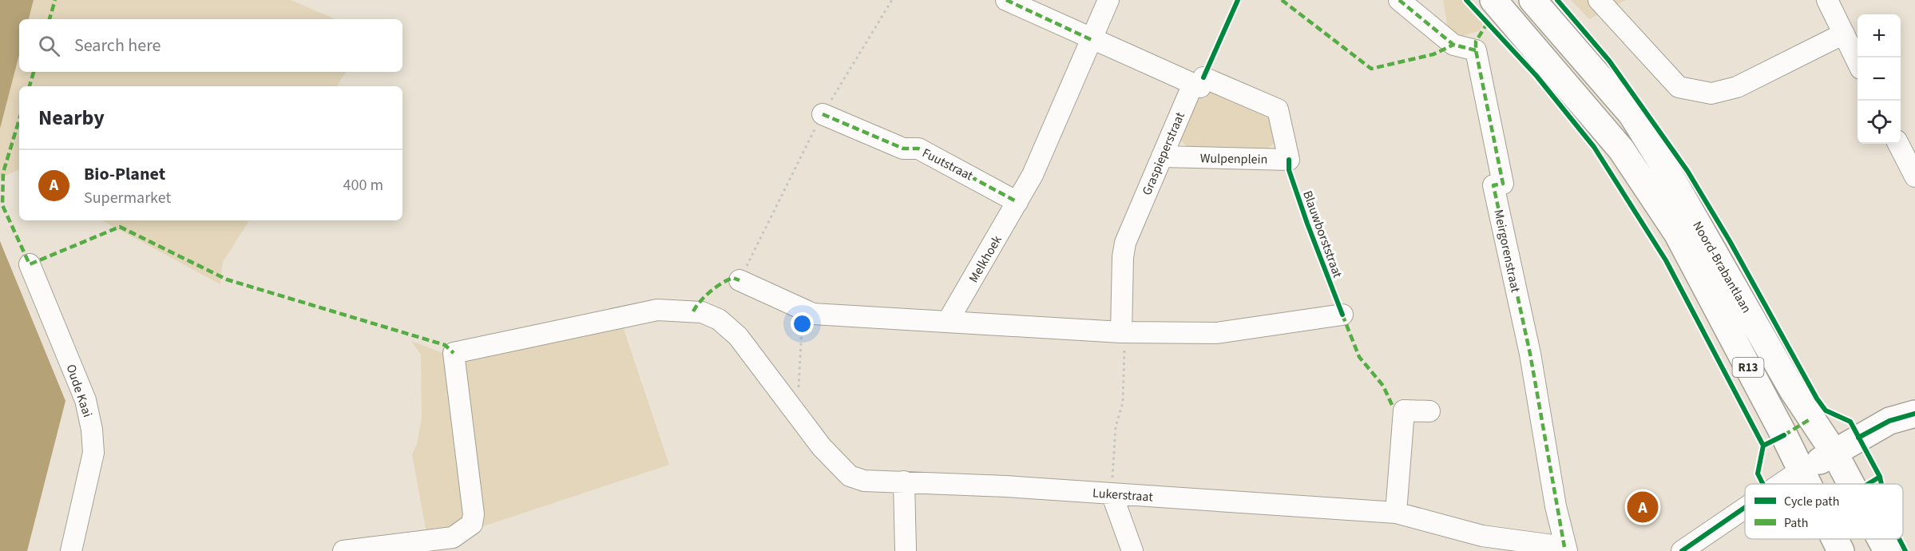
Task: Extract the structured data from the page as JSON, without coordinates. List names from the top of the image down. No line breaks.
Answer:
{"streets":{"main road":["Noord-Brabantlaan","R13"],"street":["Graspieperstraat","Wulpenplein","Fuutstraat","Meirgorenstraat","Melkhoek","Oude Kaai","Lukerstraat"],"cycle path":["Blauwborststraat"]},"crossings":[["Graspieperstraat","Wulpenplein"],["Fuutstraat","Melkhoek"],["Meirgorenstraat","Lukerstraat"]],"legend":["Cycle path","Path"],"page":{"map_buttons":["+","−"],"search":"Search here","heading":"Nearby","list":[{"mark":"A","name":"Bio-Planet","note":"Supermarket","value":"400 m"}],"pins":"A"}}
